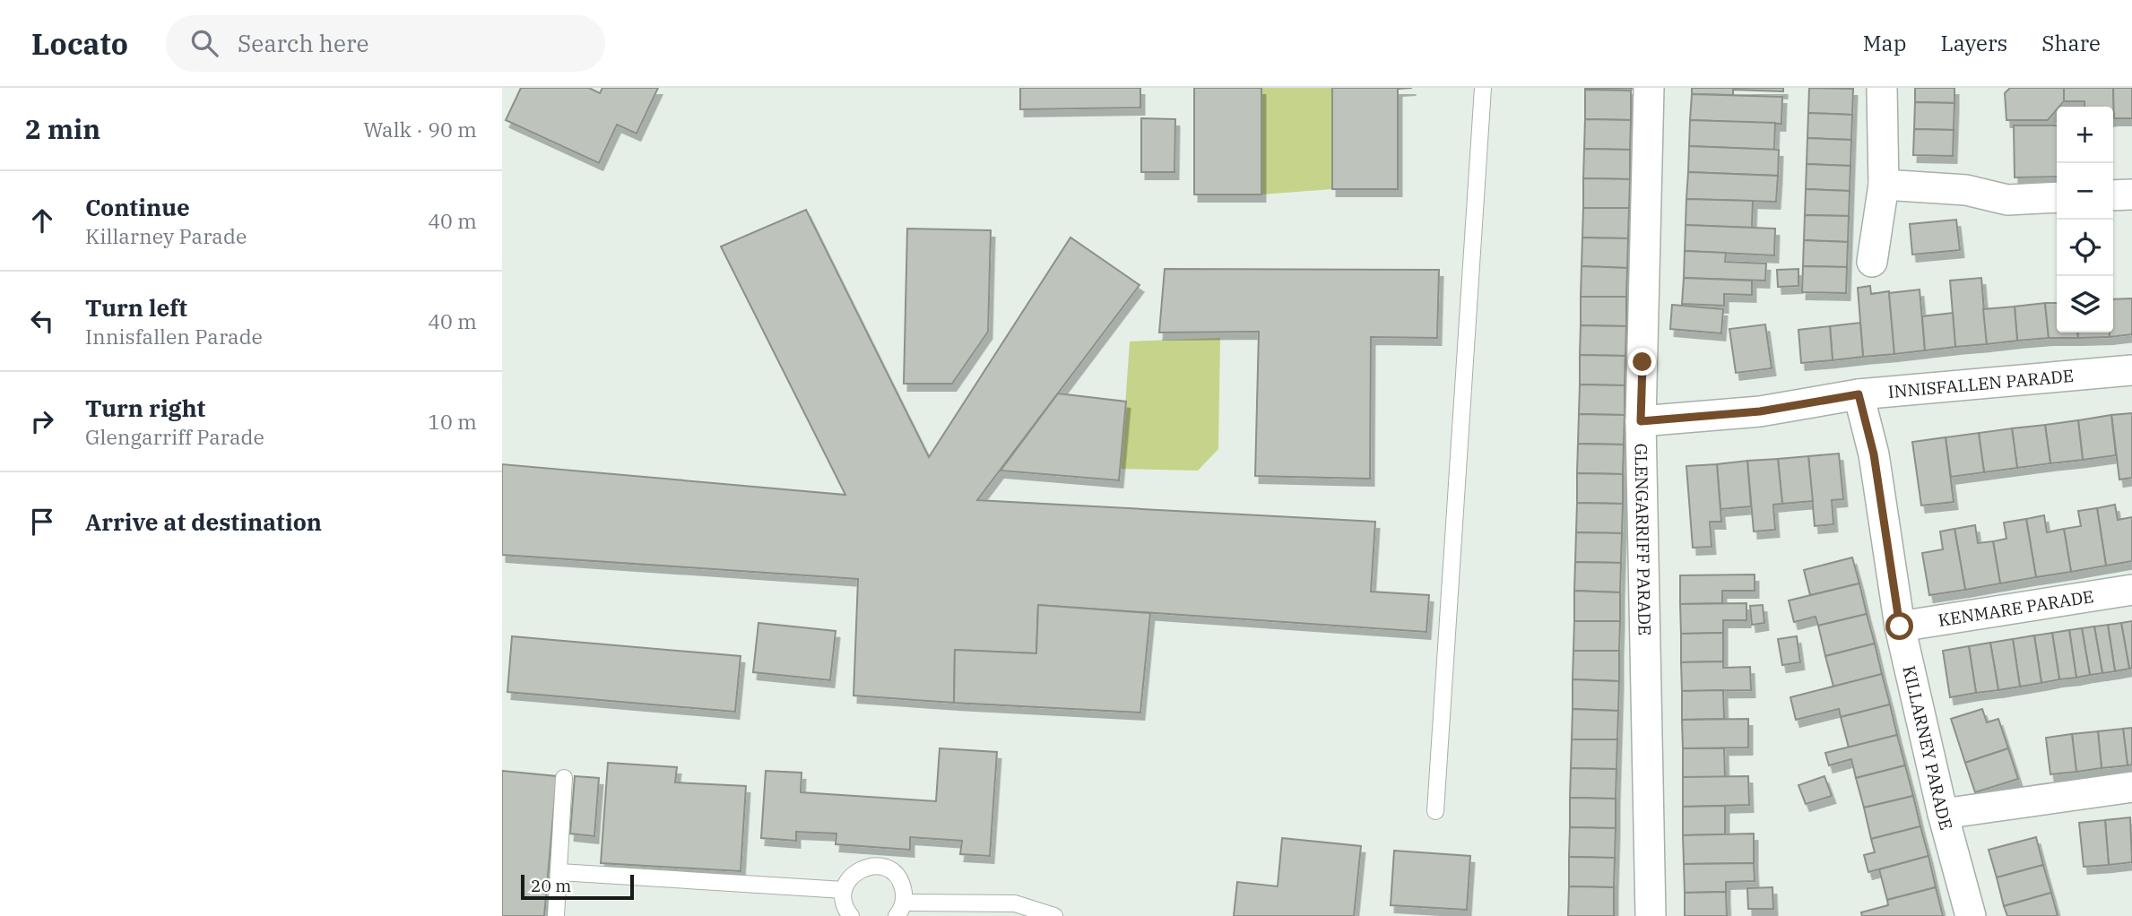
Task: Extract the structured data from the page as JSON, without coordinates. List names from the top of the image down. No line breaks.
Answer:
{"streets":{"street":["INNISFALLEN PARADE","GLENGARRIFF PARADE","KENMARE PARADE","KILLARNEY PARADE"]},"crossings":[["INNISFALLEN PARADE","GLENGARRIFF PARADE"],["INNISFALLEN PARADE","KILLARNEY PARADE"],["KENMARE PARADE","KILLARNEY PARADE"]],"scale_bar":"20 m","page":{"header":"Locato","search":"Search here","nav":["Map","Layers","Share"],"heading":["2 min","Walk · 90 m"],"map_buttons":["+","−"],"list":[["Continue","Killarney Parade","40 m"],["Turn left","Innisfallen Parade","40 m"],["Turn right","Glengarriff Parade","10 m"],"Arrive at destination"],"scale":"20 m"}}
